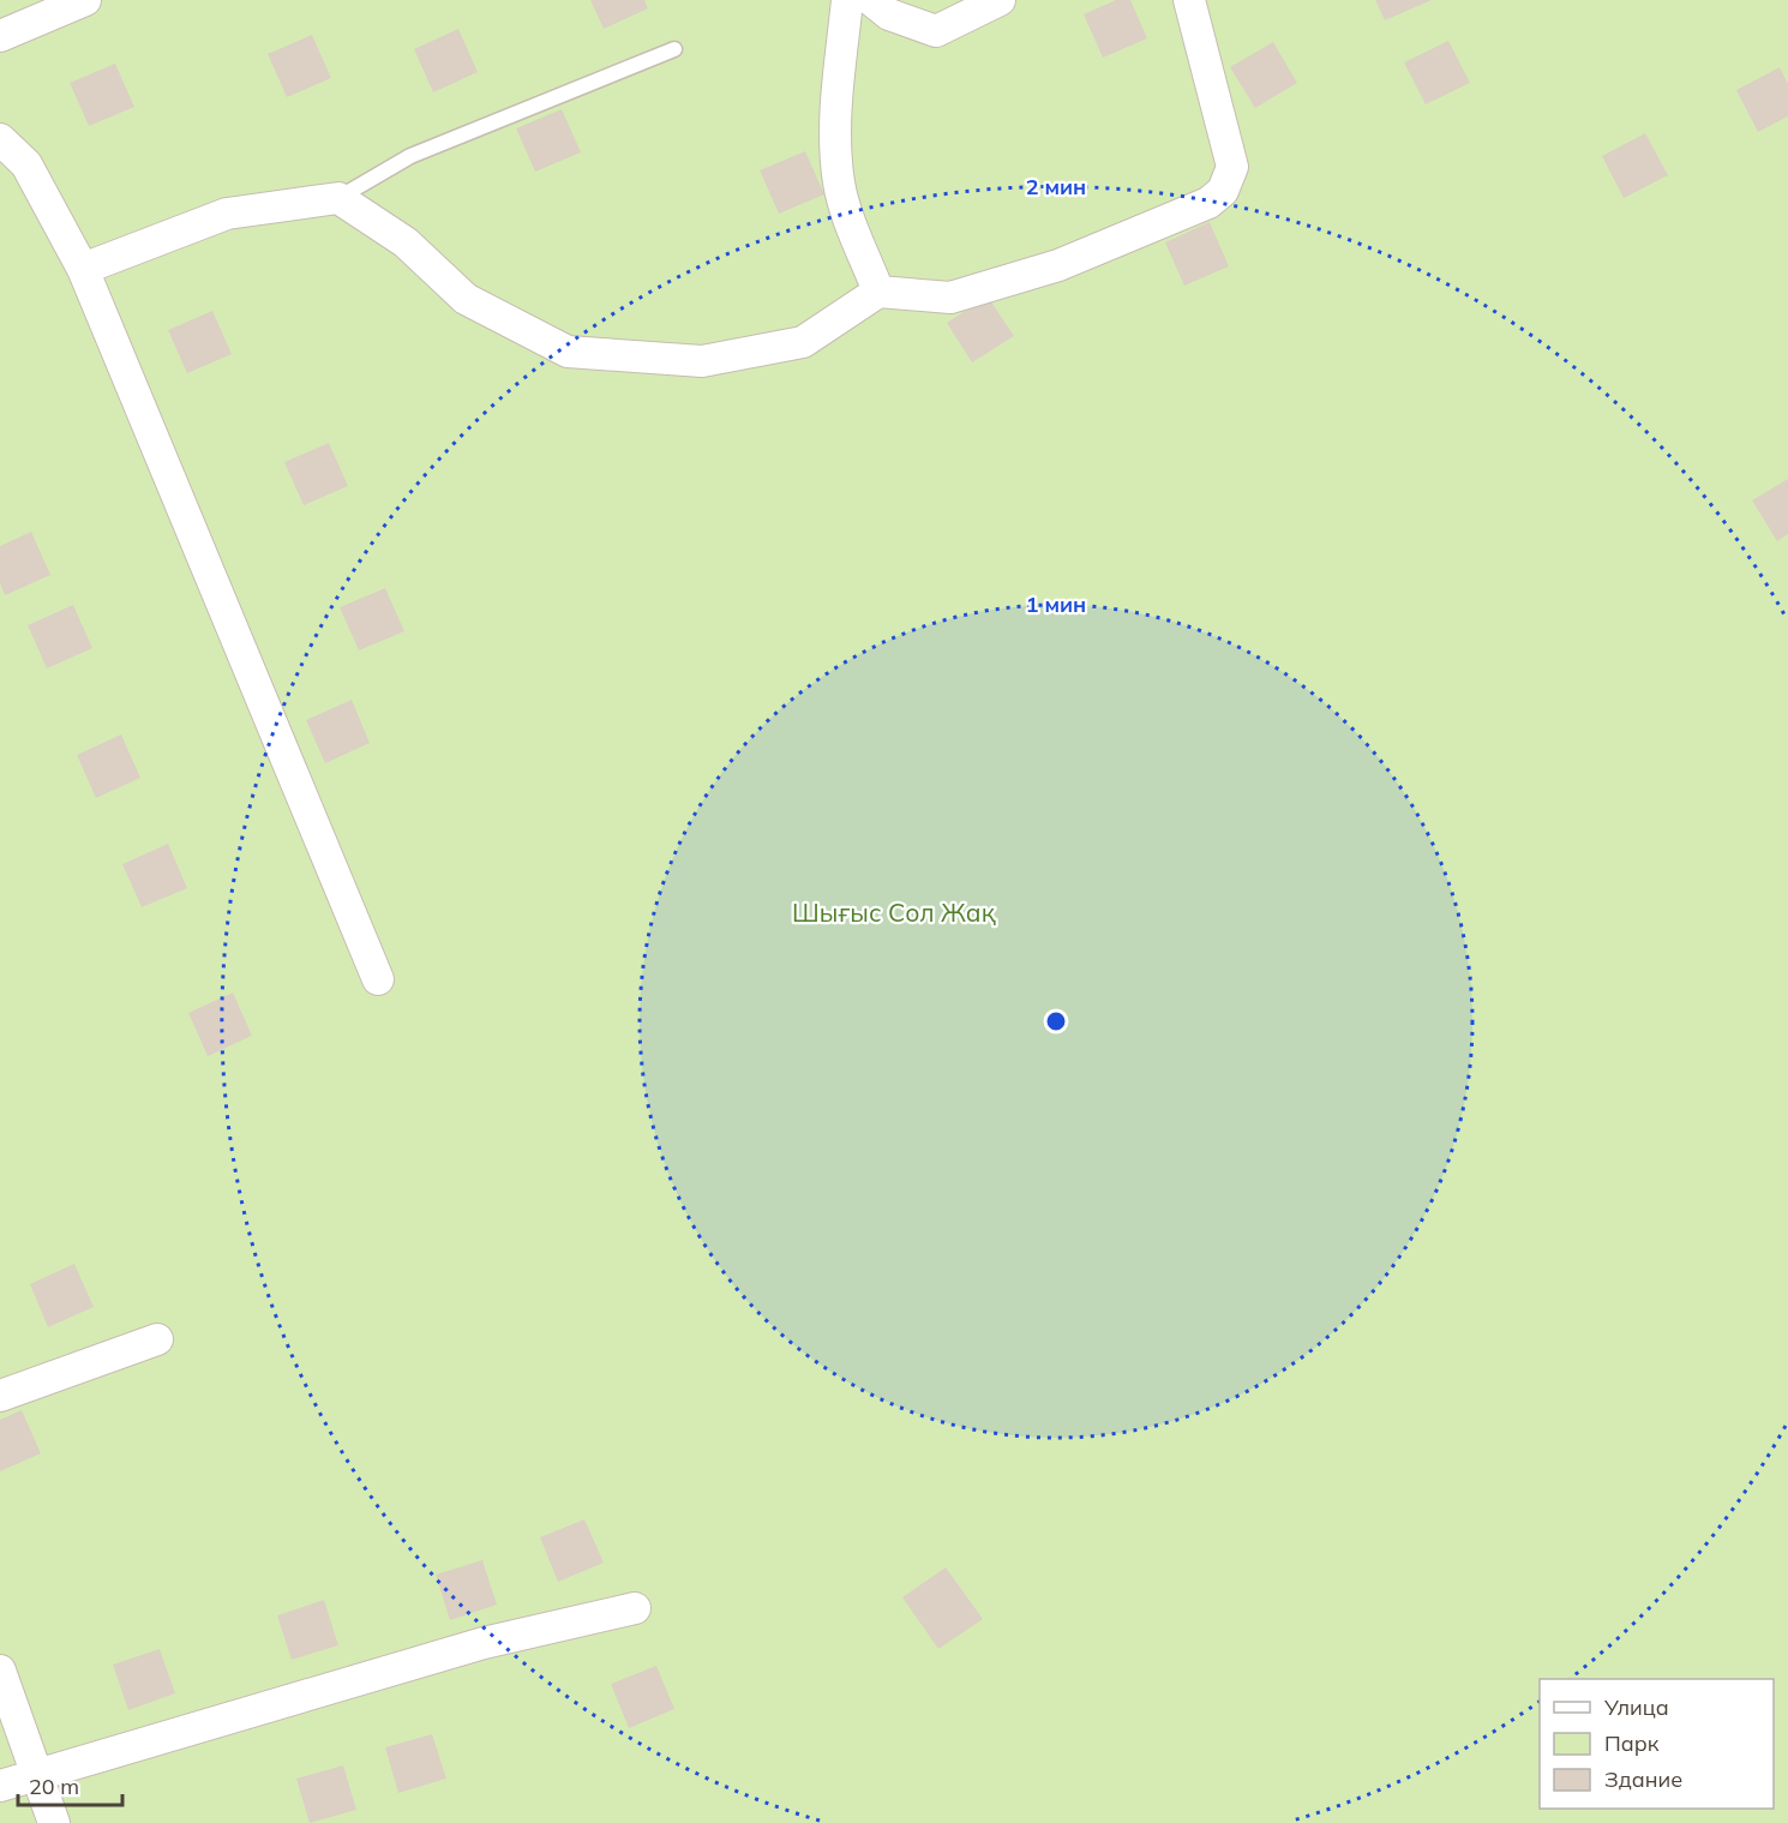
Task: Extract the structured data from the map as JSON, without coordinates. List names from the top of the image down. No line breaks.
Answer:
{"parks":["Шығыс Сол Жақ"],"legend":["Улица","Парк","Здание"],"scale_bar":"20 m","rings":["2 мин","1 мин"]}
